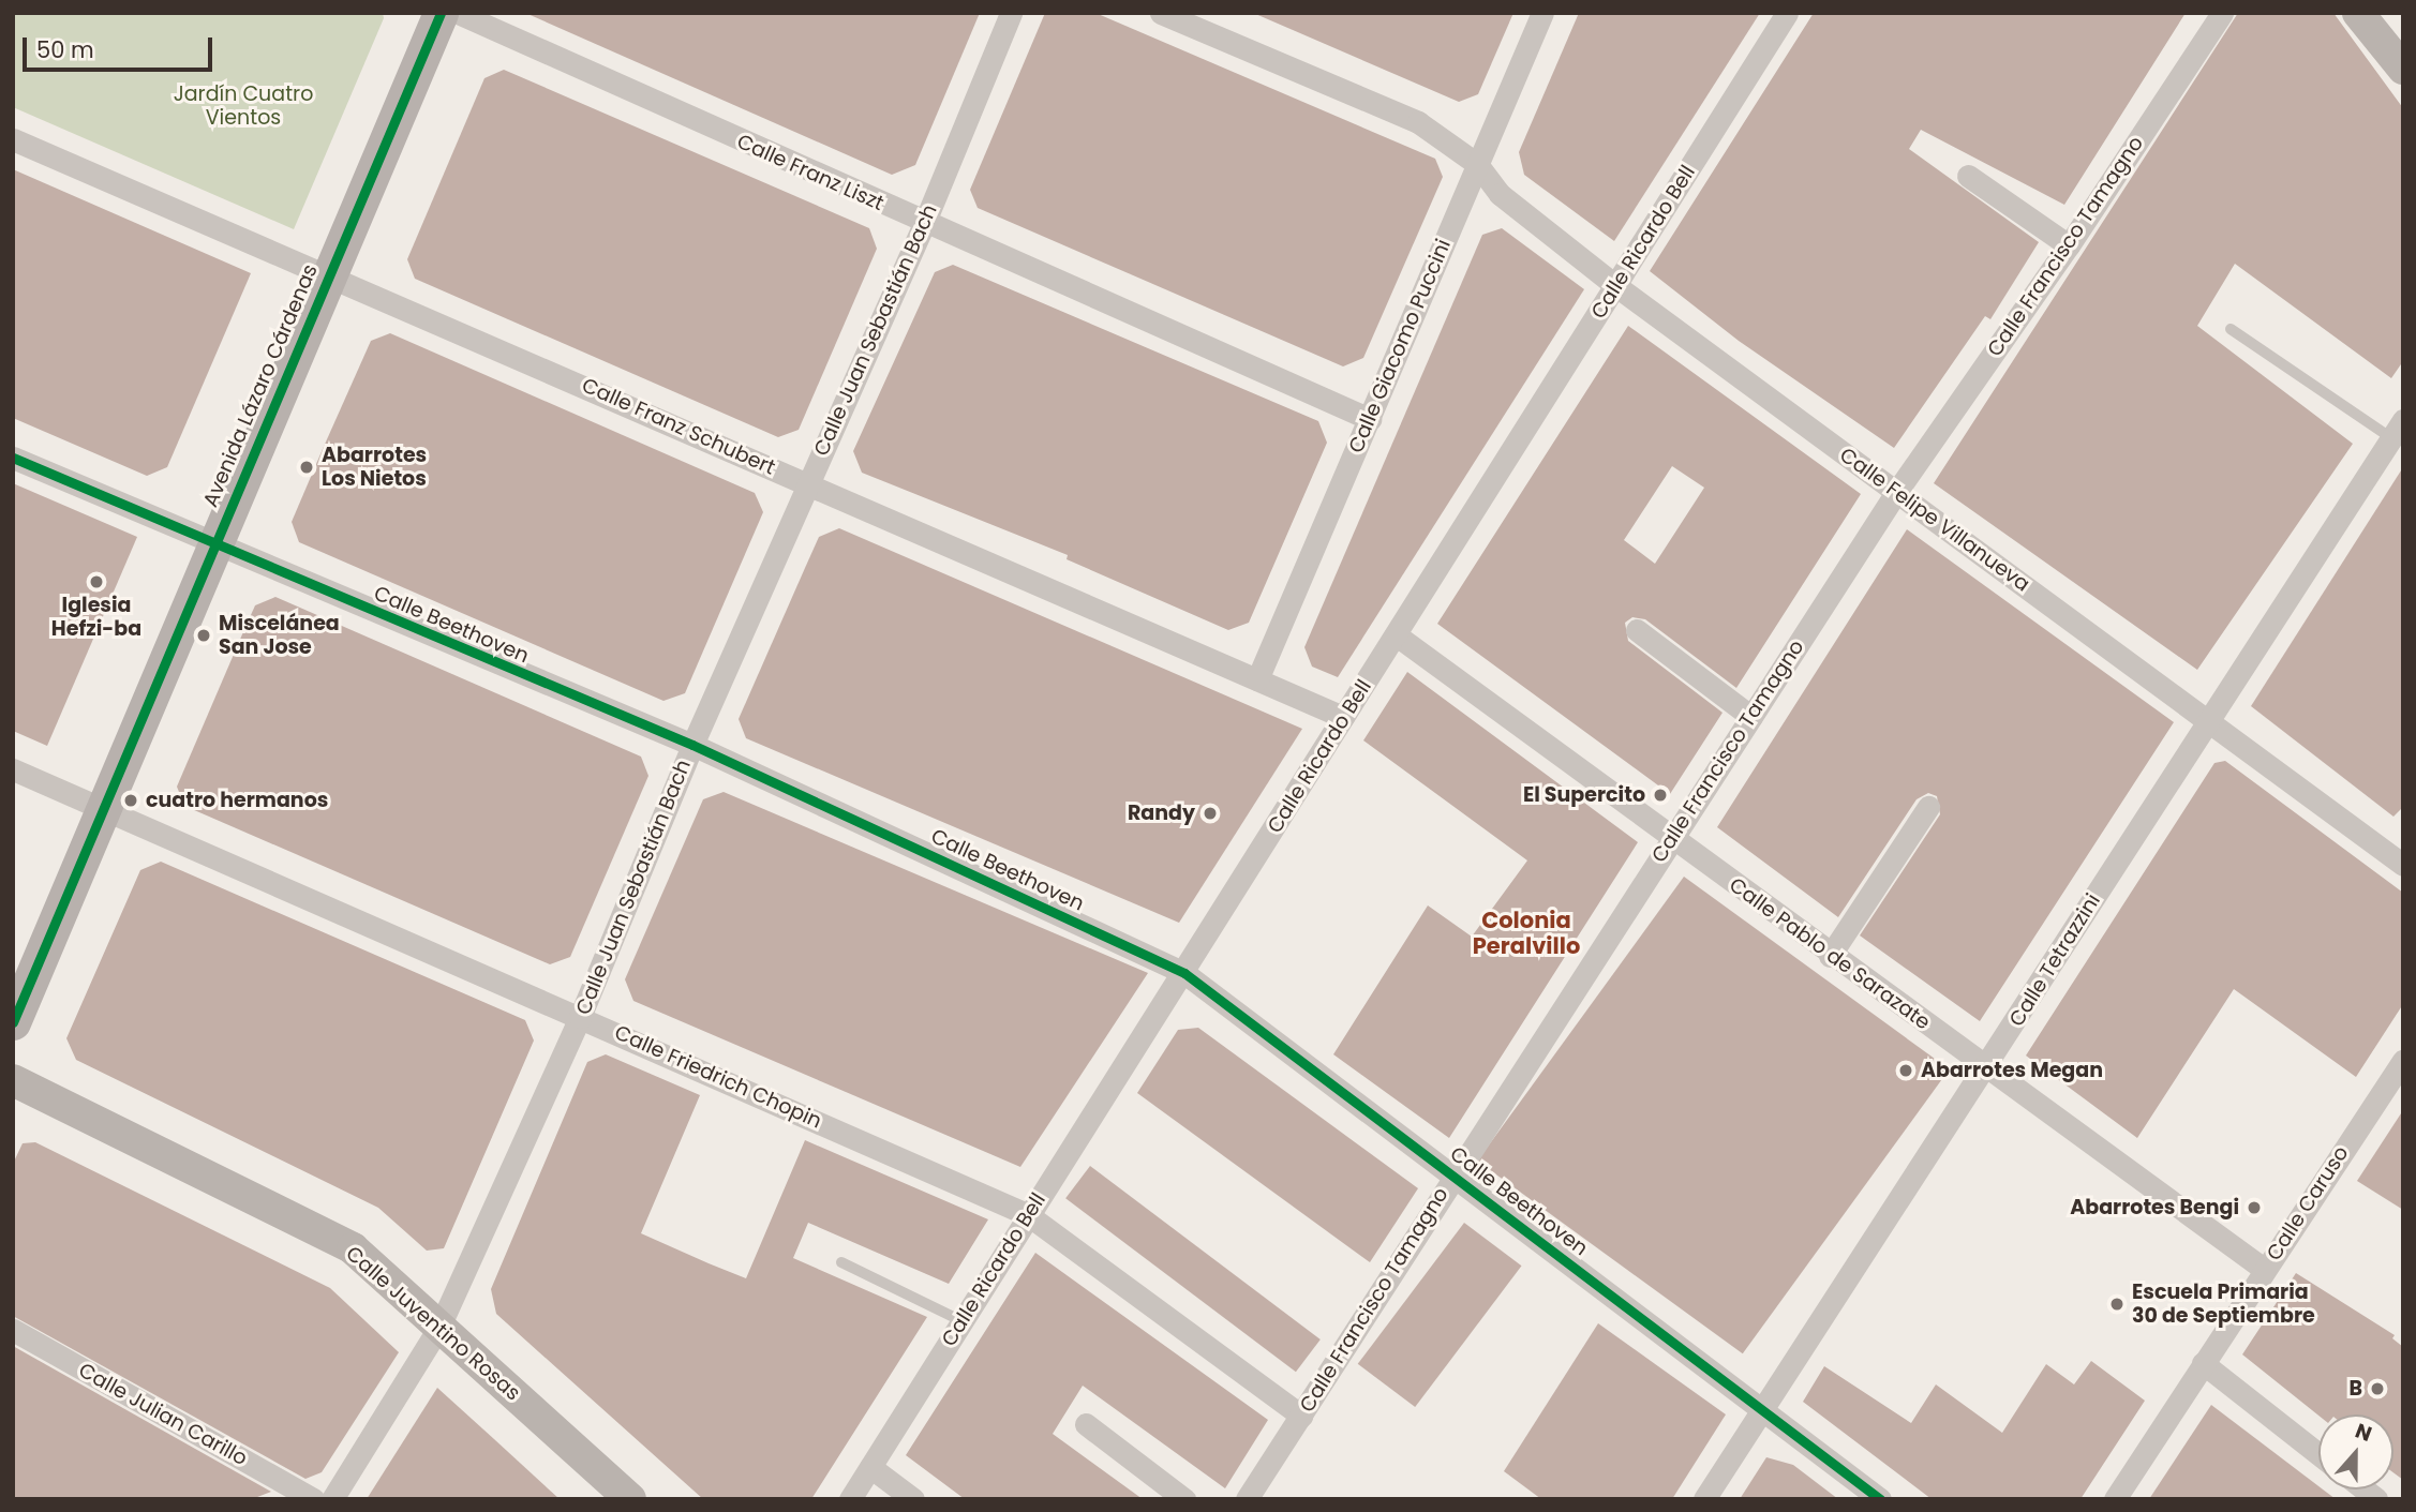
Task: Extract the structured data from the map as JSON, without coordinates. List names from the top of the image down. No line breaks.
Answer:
{"streets":{"main road":["Avenida Lázaro Cárdenas"],"street":["Calle Franz Liszt","Calle Ricardo Bell","Calle Francisco Tamagno","Calle Juan Sebastián Bach","Calle Giacomo Puccini","Calle Franz Schubert","Calle Felipe Villanueva","Calle Beethoven","Calle Pablo de Sarazate","Calle Tetrazzini","Calle Friedrich Chopin","Calle Caruso","Calle Juventino Rosas","Calle Julian Carillo"]},"crossings":[["Calle Franz Liszt","Calle Juan Sebastián Bach"],["Calle Franz Liszt","Calle Giacomo Puccini"],["Calle Ricardo Bell","Calle Franz Schubert"],["Calle Ricardo Bell","Calle Felipe Villanueva"],["Calle Ricardo Bell","Calle Beethoven"],["Calle Ricardo Bell","Calle Pablo de Sarazate"],["Calle Ricardo Bell","Calle Friedrich Chopin"],["Calle Francisco Tamagno","Calle Felipe Villanueva"],["Calle Francisco Tamagno","Calle Beethoven"],["Calle Francisco Tamagno","Calle Pablo de Sarazate"],["Calle Francisco Tamagno","Calle Friedrich Chopin"],["Calle Juan Sebastián Bach","Calle Franz Schubert"],["Calle Juan Sebastián Bach","Calle Beethoven"],["Calle Juan Sebastián Bach","Calle Friedrich Chopin"],["Calle Juan Sebastián Bach","Calle Juventino Rosas"],["Calle Giacomo Puccini","Calle Franz Schubert"],["Calle Giacomo Puccini","Calle Felipe Villanueva"],["Avenida Lázaro Cárdenas","Calle Franz Schubert"],["Avenida Lázaro Cárdenas","Calle Beethoven"],["Avenida Lázaro Cárdenas","Calle Friedrich Chopin"],["Calle Felipe Villanueva","Calle Tetrazzini"],["Calle Beethoven","Calle Tetrazzini"],["Calle Pablo de Sarazate","Calle Tetrazzini"],["Calle Pablo de Sarazate","Calle Caruso"]],"districts":["Colonia Peralvillo"],"parks":["Jardín Cuatro Vientos"],"places":["Abarrotes Los Nietos","Iglesia Hefzi-ba","Miscelánea San Jose","El Supercito","cuatro hermanos","Randy","Abarrotes Megan","Abarrotes Bengi","Escuela Primaria 30 de Septiembre","B"],"scale_bar":"50 m","north":"top"}
